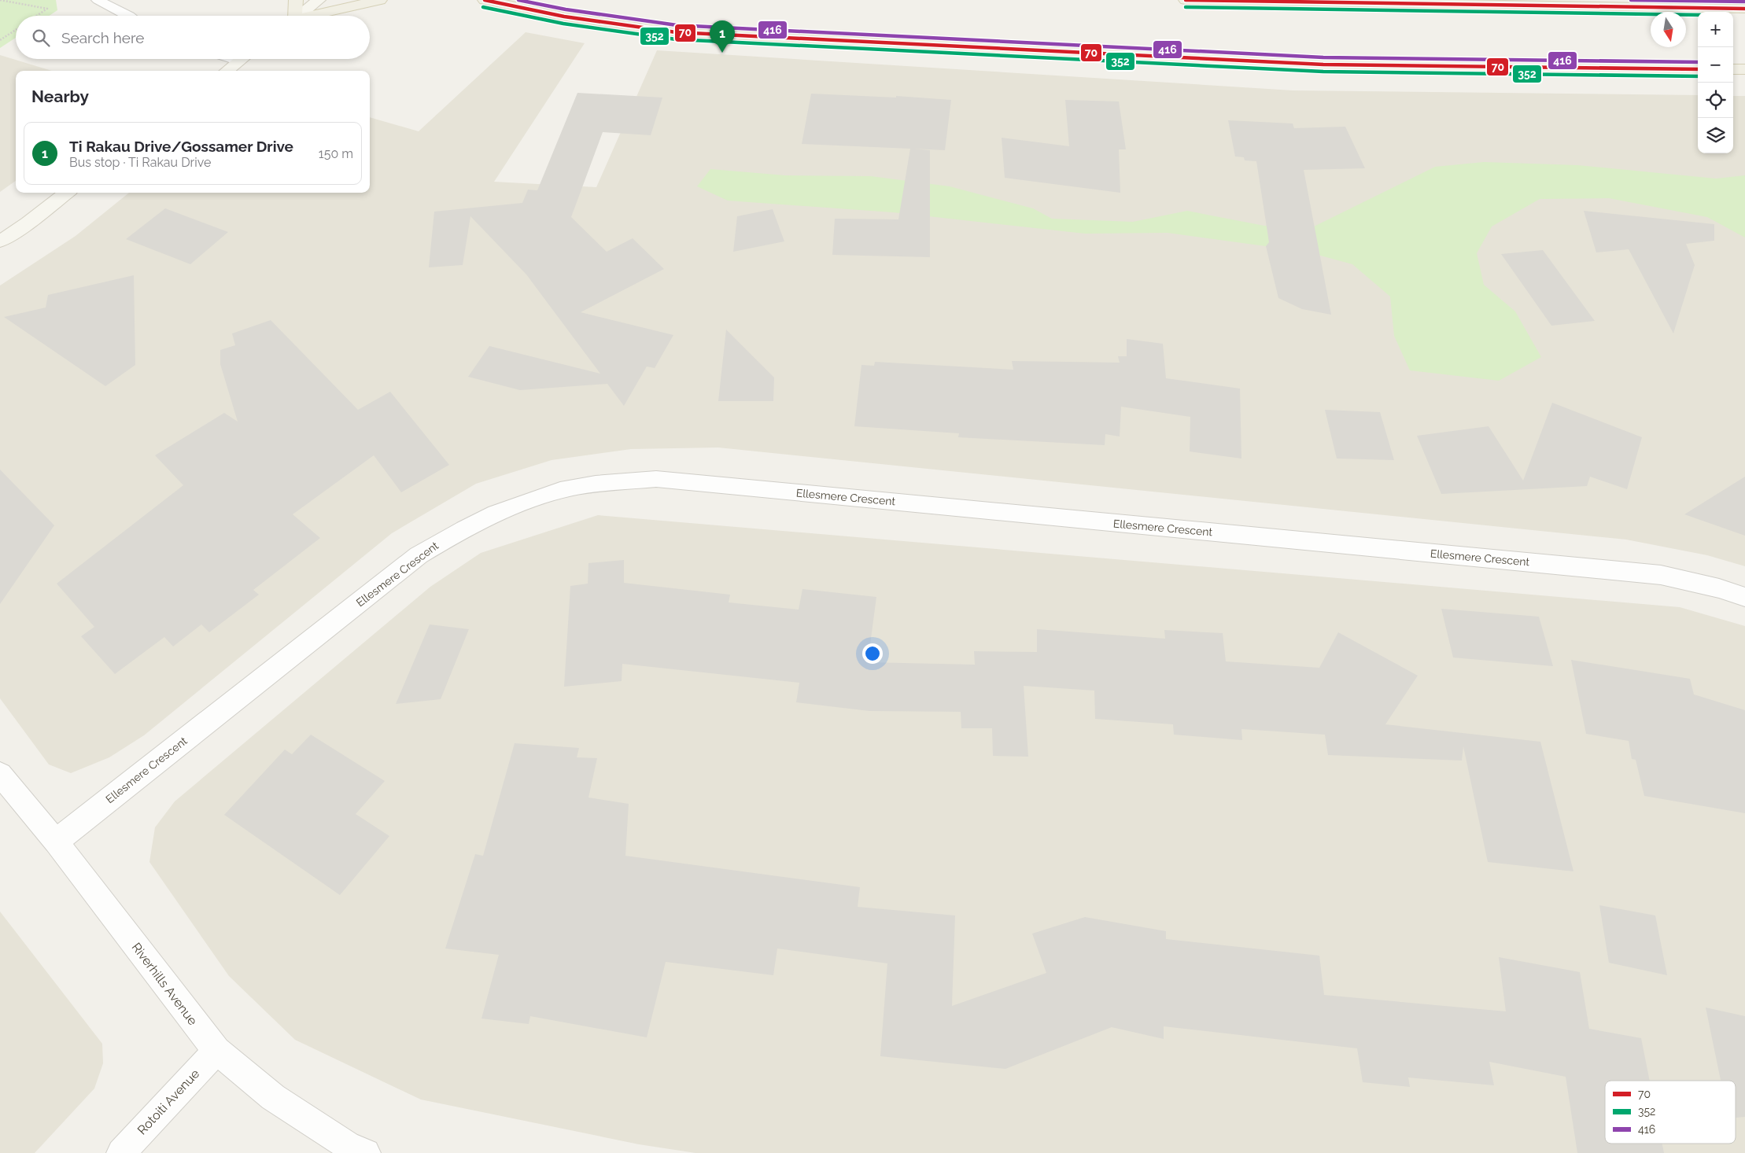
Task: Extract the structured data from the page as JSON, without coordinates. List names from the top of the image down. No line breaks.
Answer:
{"streets":{"street":["Ellesmere Crescent","Riverhills Avenue","Rotoiti Avenue"]},"crossings":[["Ellesmere Crescent","Riverhills Avenue"],["Riverhills Avenue","Rotoiti Avenue"]],"lines":["transit line 70","transit line 416","transit line 352"],"legend":["70","352","416"],"north":"bottom","page":{"map_buttons":["+","−"],"search":"Search here","pins":"1","heading":"Nearby","list":[{"mark":"1","name":"Ti Rakau Drive/Gossamer Drive","note":"Bus stop · Ti Rakau Drive","value":"150 m"}]}}
